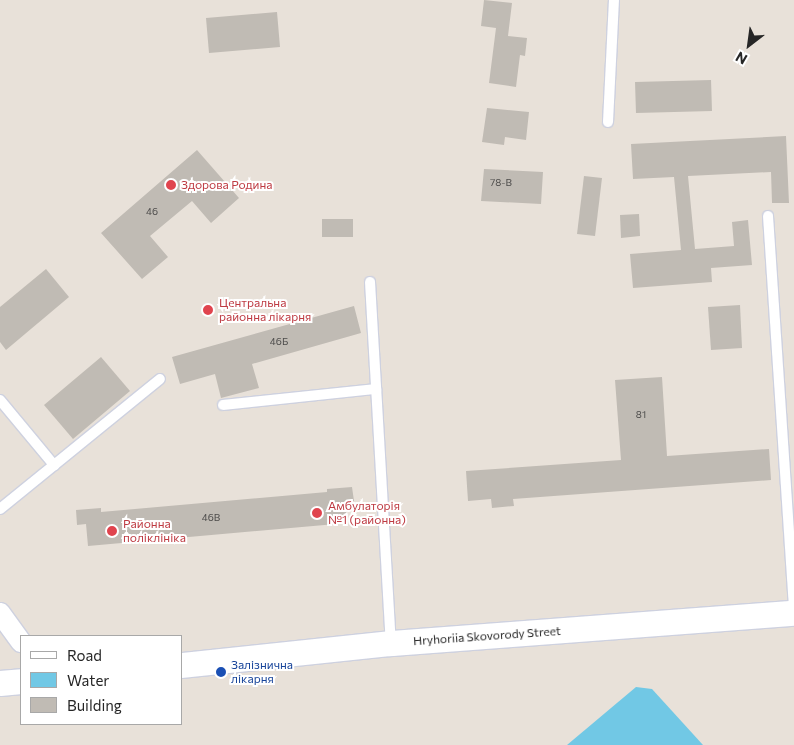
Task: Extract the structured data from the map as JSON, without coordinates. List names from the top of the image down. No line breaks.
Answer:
{"streets":{"street":["Hryhoriia Skovorody Street"]},"places":["Здорова Родина","Центральна районна лікарня","Амбулаторія №1 (районна)","Районна поліклініка","Залізнична лікарня"],"house_numbers":["78-В","46","46Б","81","46В"],"legend":["Road","Water","Building"],"north":"bottom left"}
